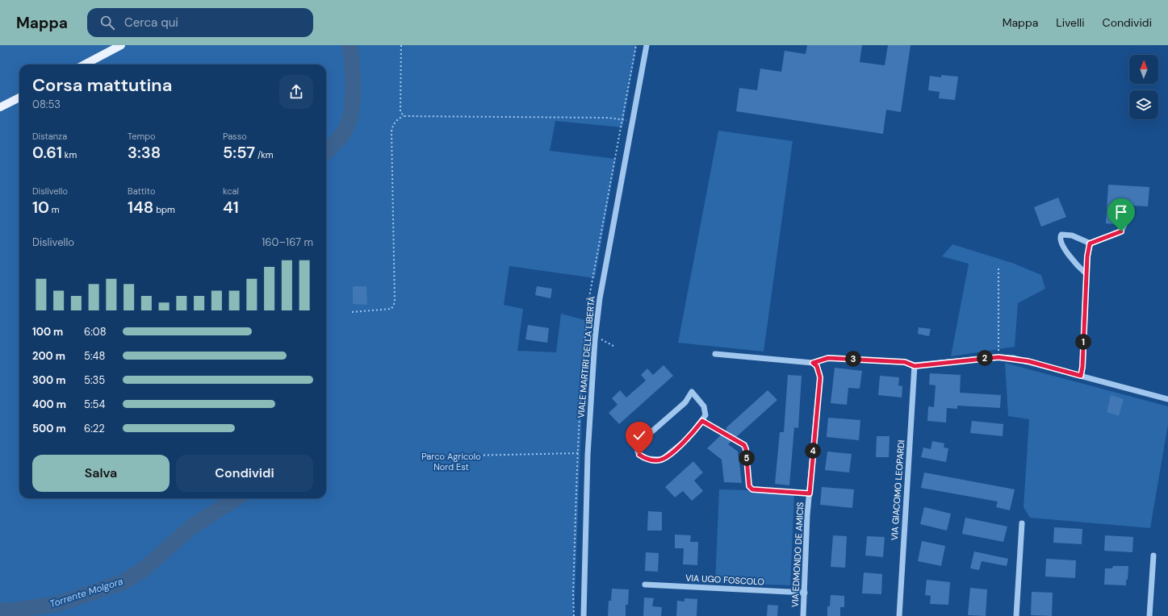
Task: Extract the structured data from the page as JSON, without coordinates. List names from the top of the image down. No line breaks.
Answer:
{"streets":{"street":["VIALE MARTIRI DELLA LIBERTÀ","VIA GIACOMO LEOPARDI","VIA EDMONDO DE AMICIS","VIA UGO FOSCOLO"]},"crossings":[["VIA EDMONDO DE AMICIS","VIA UGO FOSCOLO"]],"water":["Torrente Molgora"],"parks":["Parco Agricolo Nord Est"],"north":"top","page":{"header":"Mappa","search":"Cerca qui","nav":["Mappa","Livelli","Condividi"],"heading":["Corsa mattutina","08:53"],"stats":[["Distanza","0.61 km"],["Tempo","3:38"],["Passo","5:57 /km"],["Dislivello","10 m"],["Battito","148 bpm"],["kcal","41"]],"chart":["Dislivello","160–167 m"],"list":[{"name":"100 m","note":"6:08"},{"name":"200 m","note":"5:48"},{"name":"300 m","note":"5:35"},{"name":"400 m","note":"5:54"},{"name":"500 m","note":"6:22"}],"pins":["1","2","3","4","5"],"buttons":["Salva","Condividi"]}}
